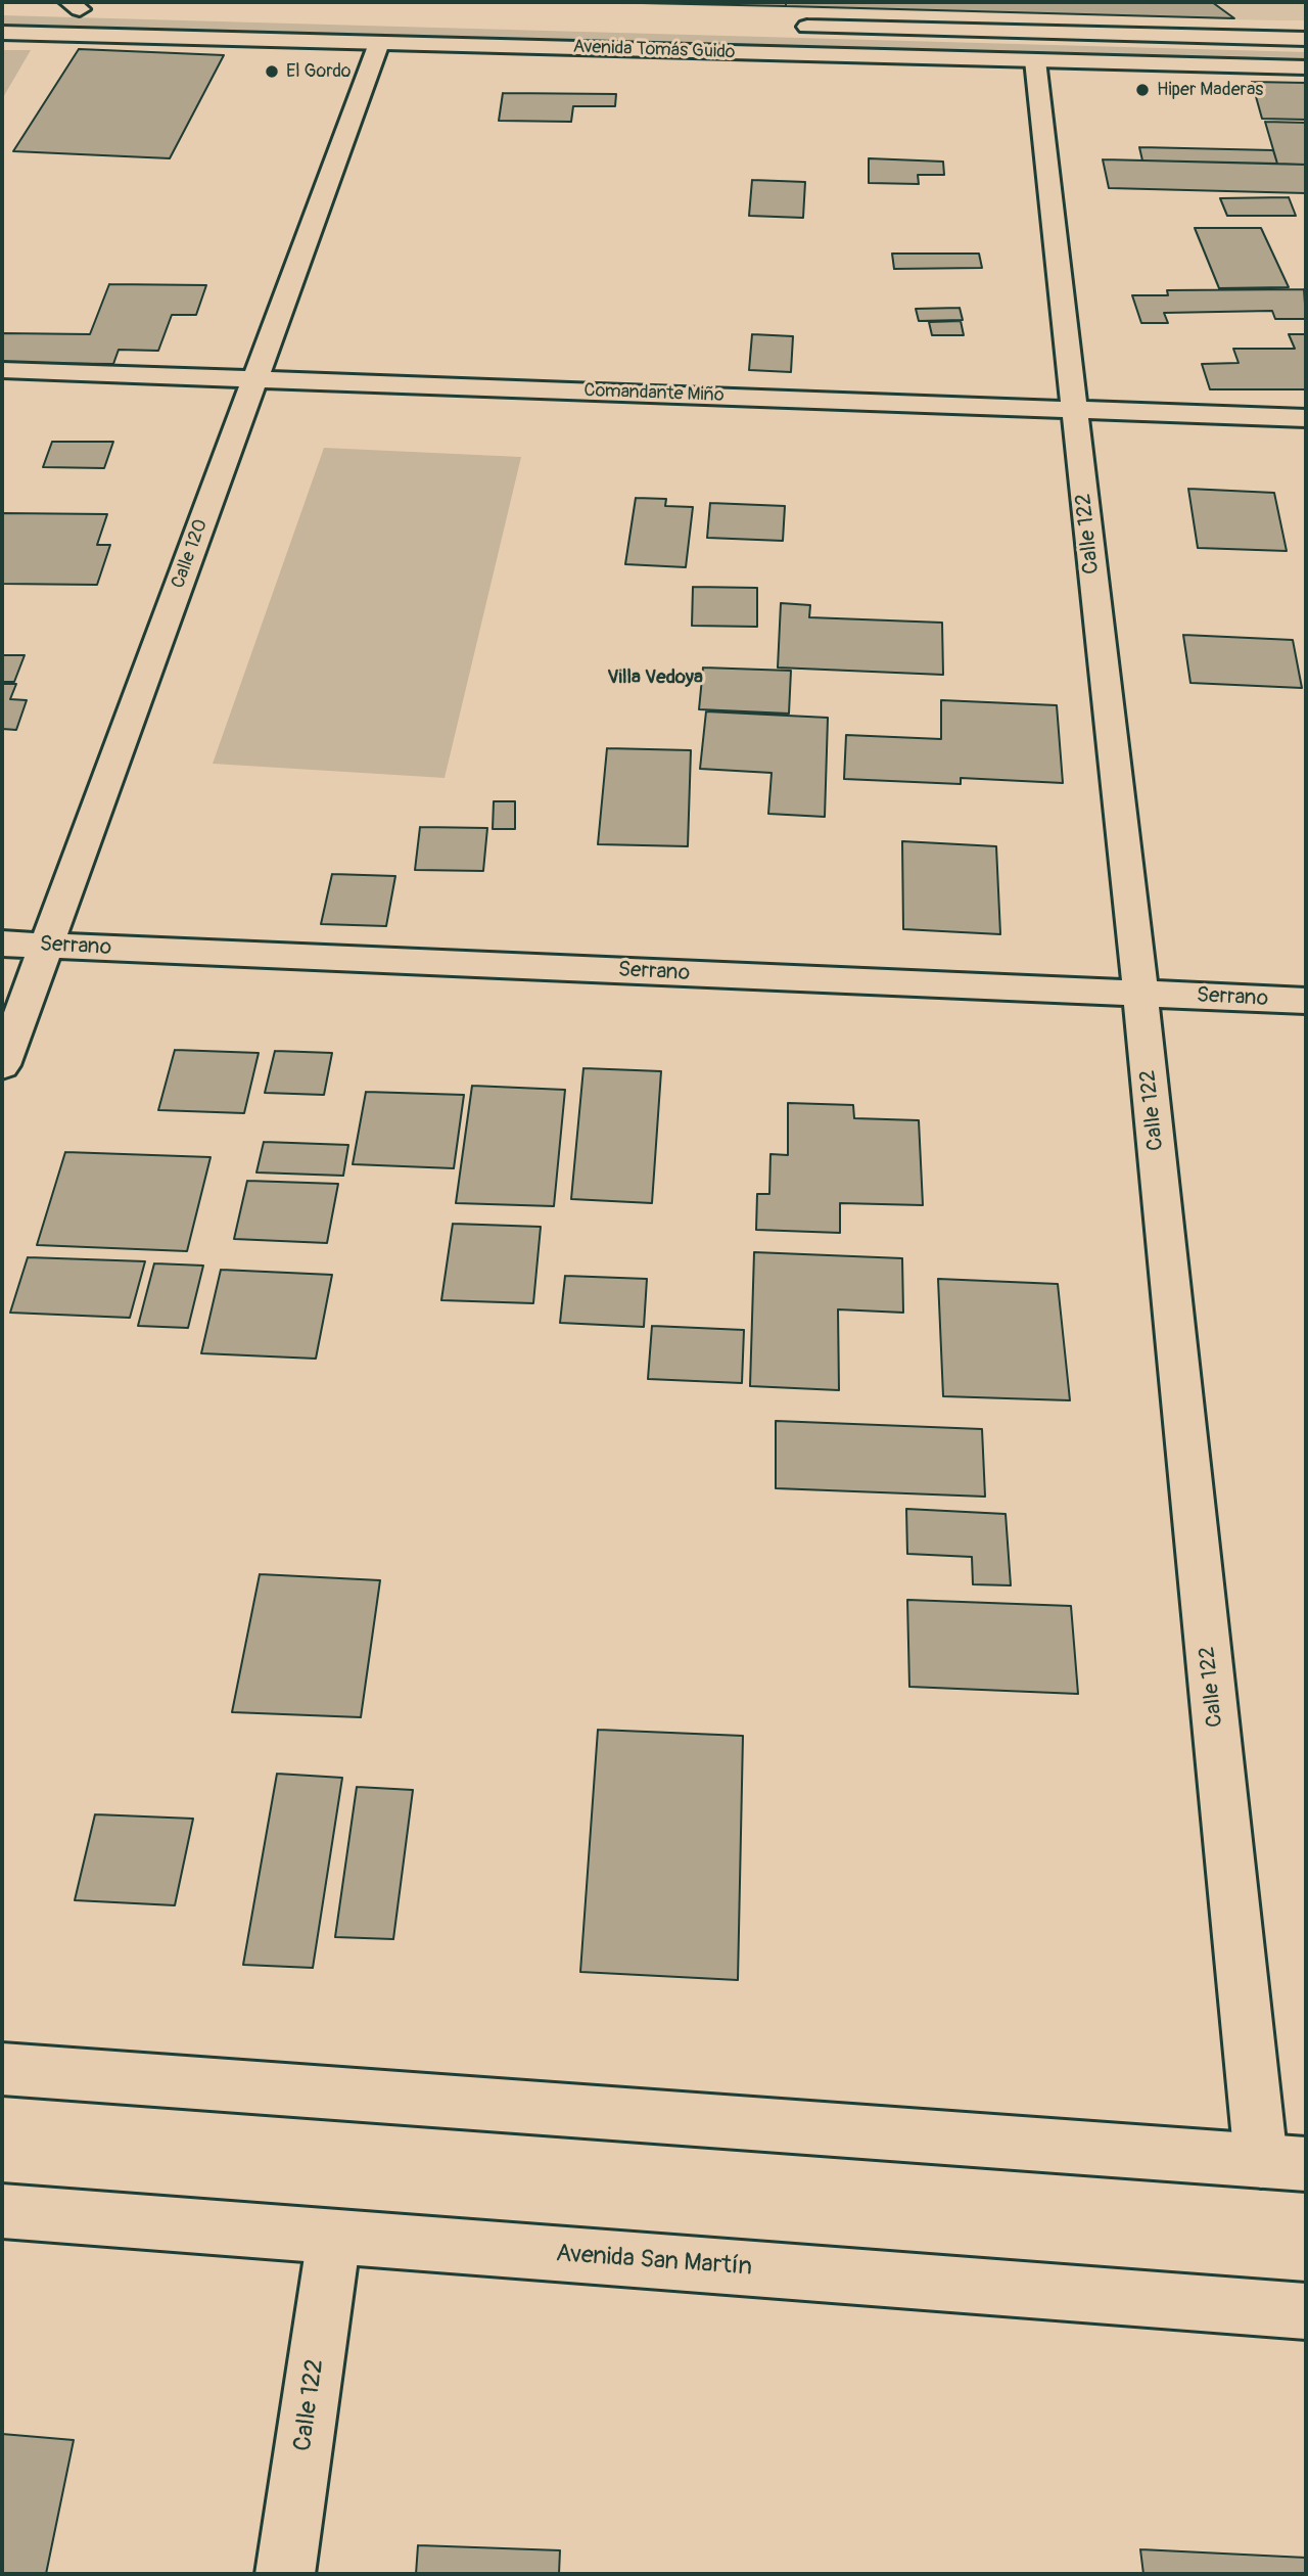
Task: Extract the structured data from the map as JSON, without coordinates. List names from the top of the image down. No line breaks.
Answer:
{"streets":{"street":["Avenida Tomás Guido","Comandante Miño","Calle 122","Calle 120","Serrano","Avenida San Martín"]},"crossings":[["Avenida Tomás Guido","Calle 122"],["Avenida Tomás Guido","Calle 120"],["Comandante Miño","Calle 122"],["Comandante Miño","Calle 120"],["Calle 122","Serrano"],["Calle 122","Avenida San Martín"],["Calle 120","Serrano"]],"districts":["Villa Vedoya"],"places":["El Gordo","Hiper Maderas"]}
